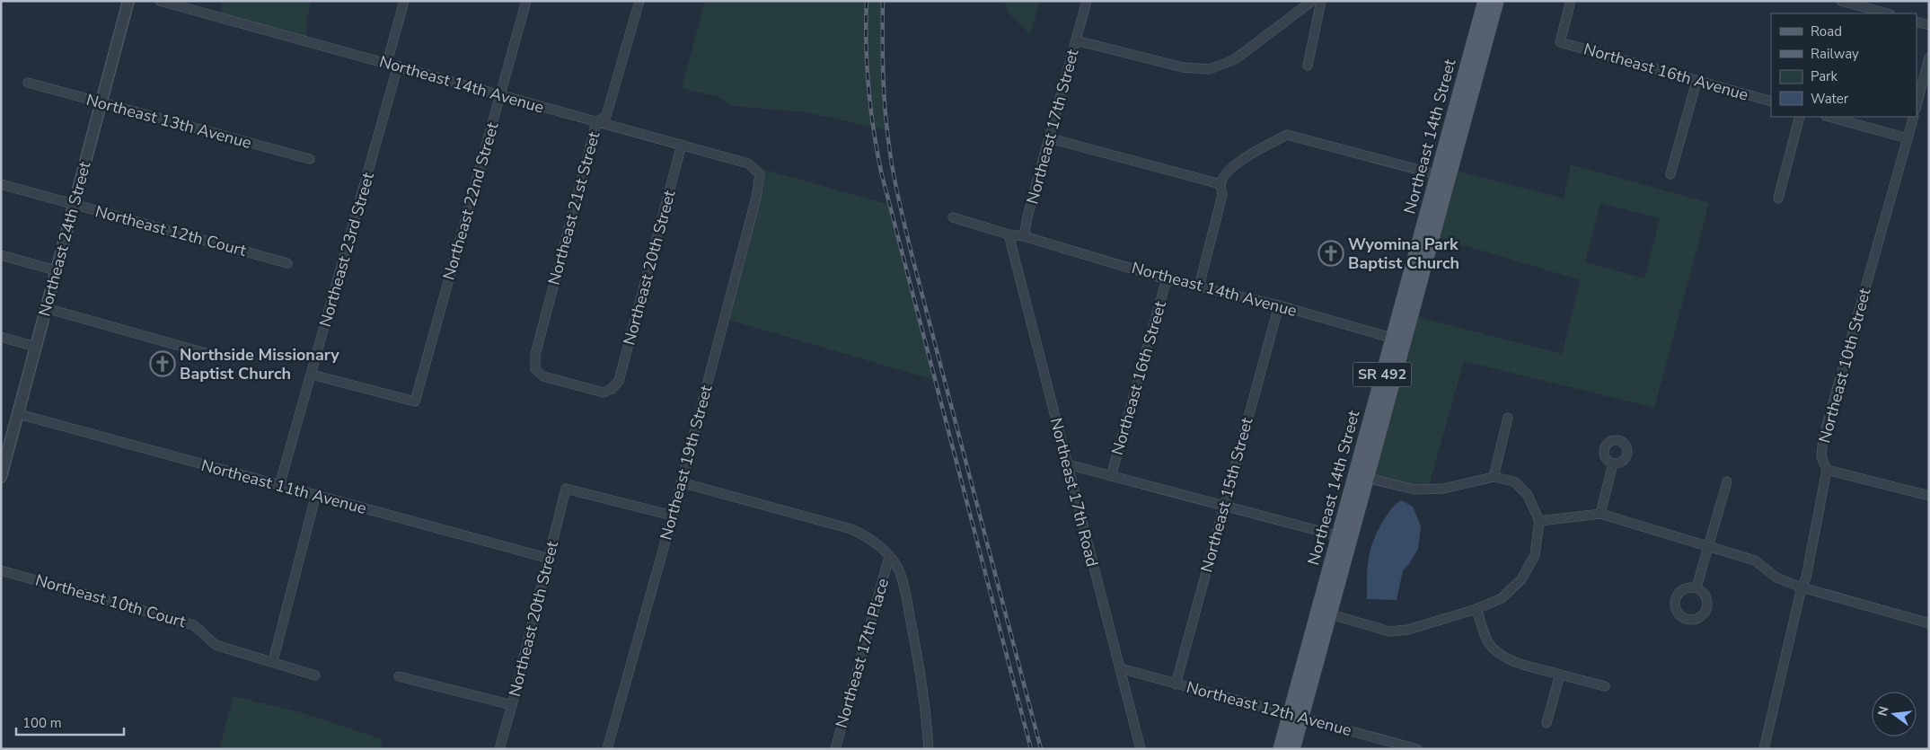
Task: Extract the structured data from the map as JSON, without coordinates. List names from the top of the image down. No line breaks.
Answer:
{"streets":{"main road":["Northeast 14th Street","SR 492"],"street":["Northeast 16th Avenue","Northeast 14th Avenue","Northeast 13th Avenue","Northeast 17th Street","Northeast 22nd Street","Northeast 21st Street","Northeast 12th Court","Northeast 24th Street","Northeast 23rd Street","Northeast 20th Street","Northeast 10th Street","Northeast 16th Street","Northeast 19th Street","Northeast 11th Avenue","Northeast 17th Road","Northeast 15th Street","Northeast 10th Court","Northeast 17th Place","Northeast 12th Avenue"]},"crossings":[["Northeast 14th Avenue","Northeast 17th Street"],["Northeast 14th Avenue","Northeast 14th Street"],["Northeast 14th Avenue","Northeast 22nd Street"],["Northeast 14th Avenue","Northeast 21st Street"],["Northeast 14th Avenue","Northeast 23rd Street"],["Northeast 14th Avenue","Northeast 20th Street"],["Northeast 14th Avenue","Northeast 16th Street"],["Northeast 14th Avenue","Northeast 19th Street"],["Northeast 14th Avenue","Northeast 15th Street"],["Northeast 13th Avenue","Northeast 24th Street"],["Northeast 14th Street","Northeast 12th Avenue"],["Northeast 22nd Street","Northeast 23rd Street"],["Northeast 21st Street","Northeast 20th Street"],["Northeast 12th Court","Northeast 24th Street"],["Northeast 24th Street","Northeast 11th Avenue"],["Northeast 23rd Street","Northeast 11th Avenue"],["Northeast 20th Street","Northeast 19th Street"],["Northeast 20th Street","Northeast 11th Avenue"],["Northeast 17th Road","Northeast 12th Avenue"],["Northeast 15th Street","Northeast 12th Avenue"]],"places":{"church":["Wyomina Park Baptist Church","Northside Missionary Baptist Church"]},"legend":["Road","Railway","Park","Water"],"scale_bar":"100 m","north":"left"}
